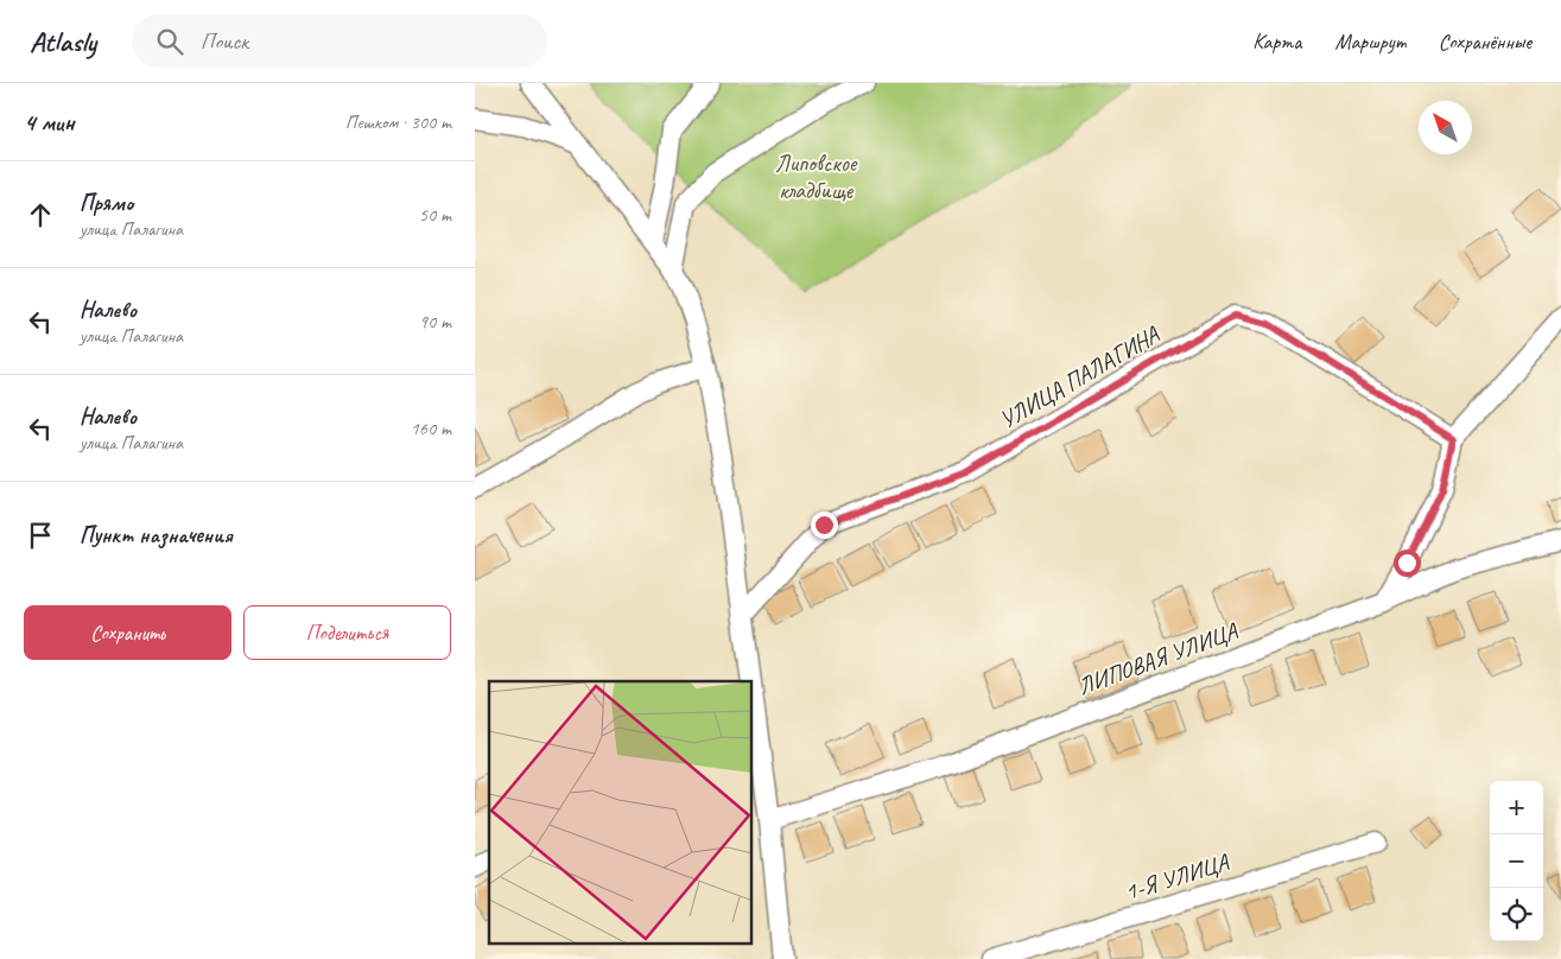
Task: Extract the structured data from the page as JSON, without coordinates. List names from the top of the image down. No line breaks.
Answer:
{"streets":{"street":["УЛИЦА ПАЛАГИНА","ЛИПОВАЯ УЛИЦА","1-Я УЛИЦА"]},"parks":["Липовское кладбище"],"north":"top left","page":{"header":"Atlasly","search":"Поиск","nav":["Карта","Маршрут","Сохранённые"],"heading":["4 мин","Пешком · 300 m"],"list":[["Прямо","улица Палагина","50 m"],["Налево","улица Палагина","90 m"],["Налево","улица Палагина","160 m"],"Пункт назначения"],"buttons":["Сохранить","Поделиться"],"map_buttons":["+","−"]}}
